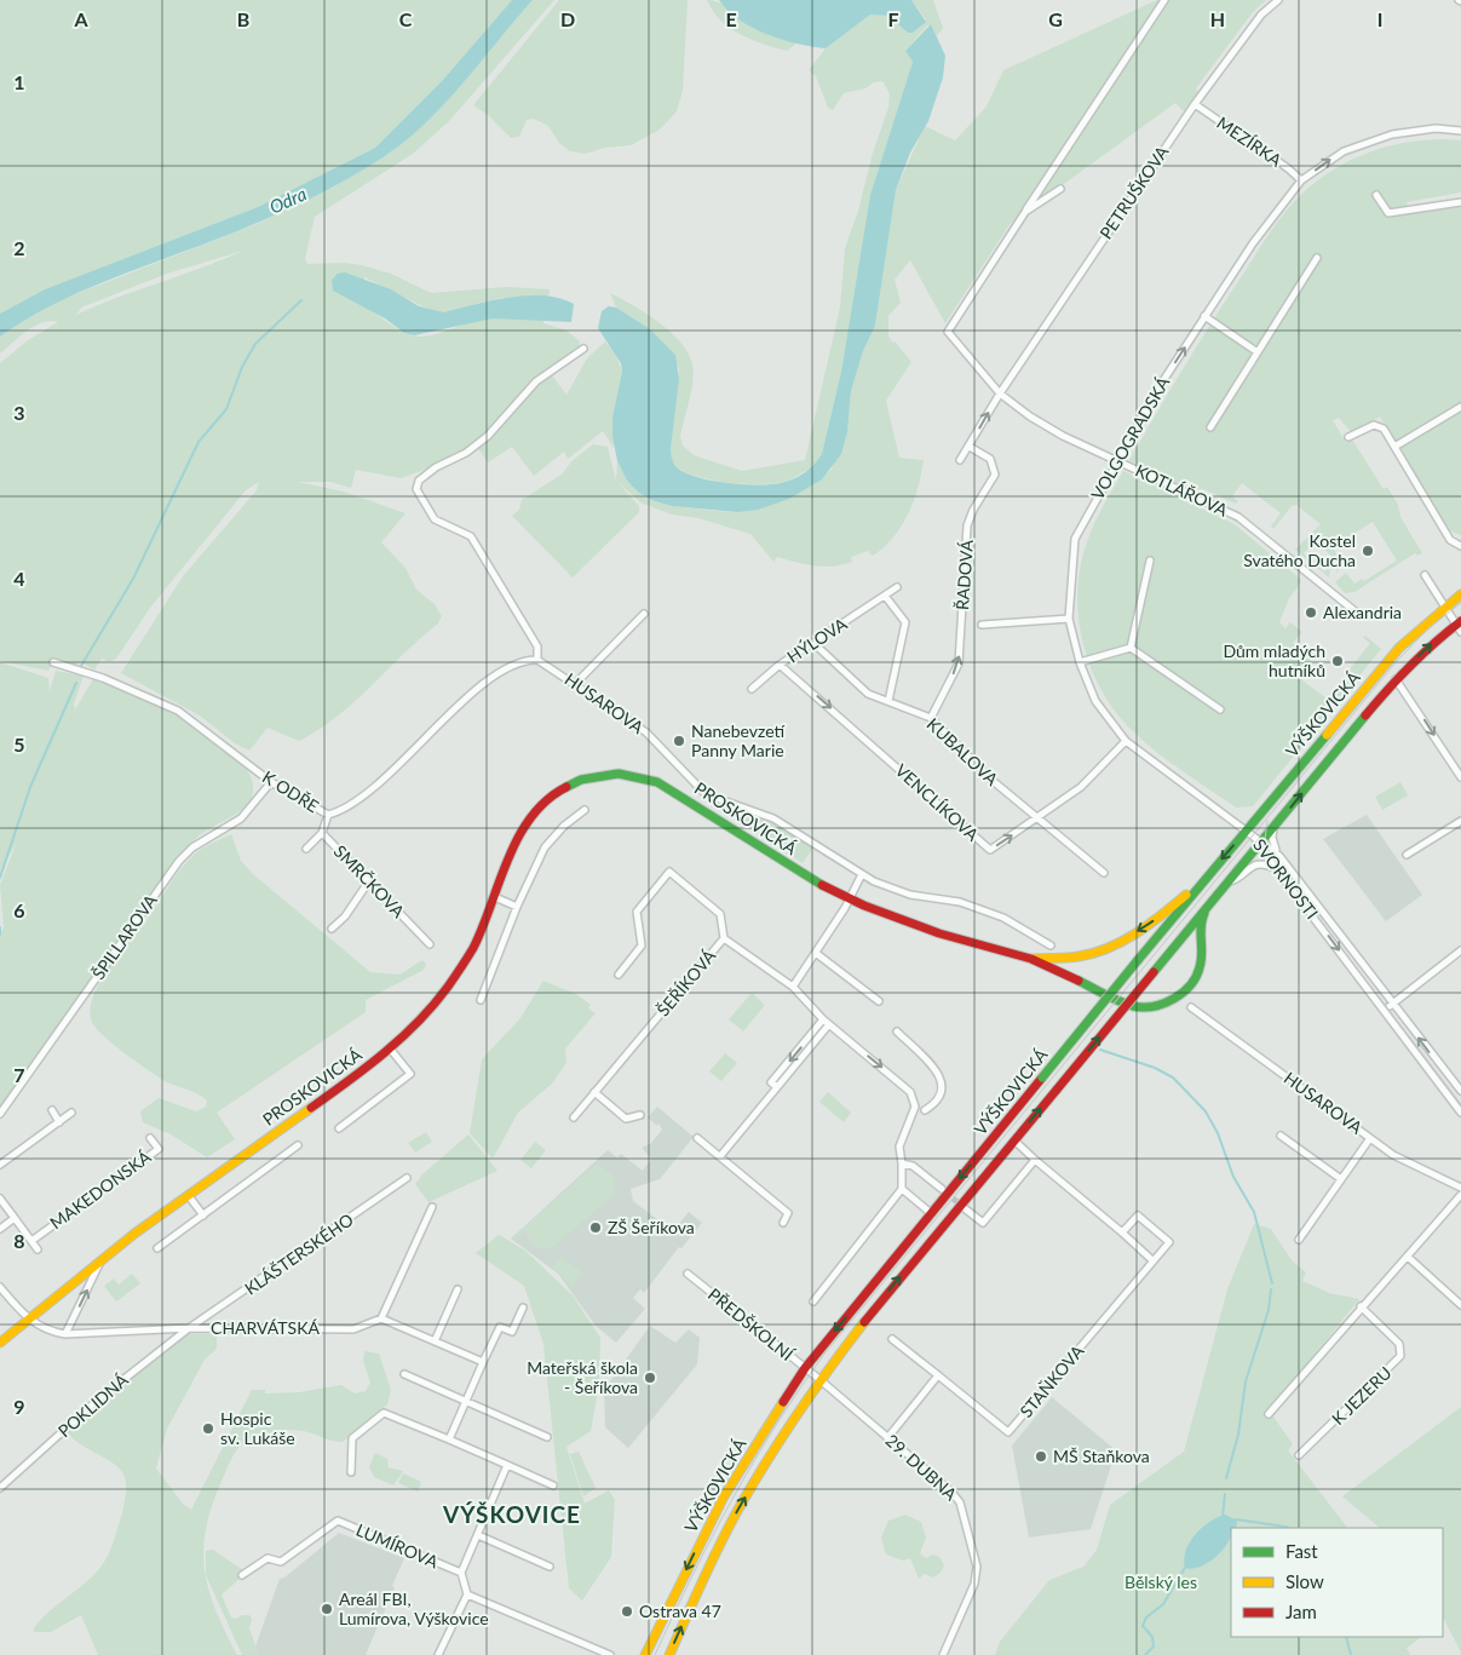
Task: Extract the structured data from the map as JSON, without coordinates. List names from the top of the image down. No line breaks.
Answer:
{"streets":{"street":["MEZÍRKA","PETRUŠKOVA","VOLGOGRADSKÁ","KOTLÁŘOVA","ŘADOVÁ","HÝLOVA","HUSAROVA","VÝŠKOVICKÁ","KUBALOVA","K ODŘE","VENCLÍKOVA","PROSKOVICKÁ","SVORNOSTI","SMRČKOVA","ŠPILLAROVA","ŠEŘÍKOVÁ","MAKEDONSKÁ","KLÁŠTERSKÉHO","PŘEDŠKOLNÍ","CHARVÁTSKÁ","STAŇKOVA","K JEZERU","POKLIDNÁ","29. DUBNA","LUMÍROVA"]},"crossings":[["MEZÍRKA","PETRUŠKOVA"],["MEZÍRKA","VOLGOGRADSKÁ"],["PETRUŠKOVA","KOTLÁŘOVA"],["VOLGOGRADSKÁ","KOTLÁŘOVA"],["VOLGOGRADSKÁ","VÝŠKOVICKÁ"],["VOLGOGRADSKÁ","VENCLÍKOVA"],["VOLGOGRADSKÁ","SVORNOSTI"],["ŘADOVÁ","KUBALOVA"],["HÝLOVA","KUBALOVA"],["HÝLOVA","VENCLÍKOVA"],["HUSAROVA","K ODŘE"],["VÝŠKOVICKÁ","SVORNOSTI"],["VÝŠKOVICKÁ","PŘEDŠKOLNÍ"],["VÝŠKOVICKÁ","29. DUBNA"],["KUBALOVA","VENCLÍKOVA"],["K ODŘE","SMRČKOVA"],["K ODŘE","ŠPILLAROVA"],["PROSKOVICKÁ","CHARVÁTSKÁ"],["KLÁŠTERSKÉHO","CHARVÁTSKÁ"],["KLÁŠTERSKÉHO","POKLIDNÁ"],["PŘEDŠKOLNÍ","29. DUBNA"],["CHARVÁTSKÁ","POKLIDNÁ"]],"one_way":["ŘADOVÁ","VENCLÍKOVA"],"districts":["VÝŠKOVICE"],"water":["Odra"],"parks":["Bělský les"],"places":["Kostel Svatého Ducha","Alexandria","Dům mladých hutníků","Nanebevzetí Panny Marie","ZŠ Šeříkova","Mateřská škola - Šeříkova","Hospic sv. Lukáše","MŠ Staňkova","Areál FBI, Lumírova, Výškovice","Ostrava 47"],"legend":["Fast","Slow","Jam"],"grid":{"columns":["A","B","C","D","E","F","G","H","I"],"rows":["1","2","3","4","5","6","7","8","9"]}}
